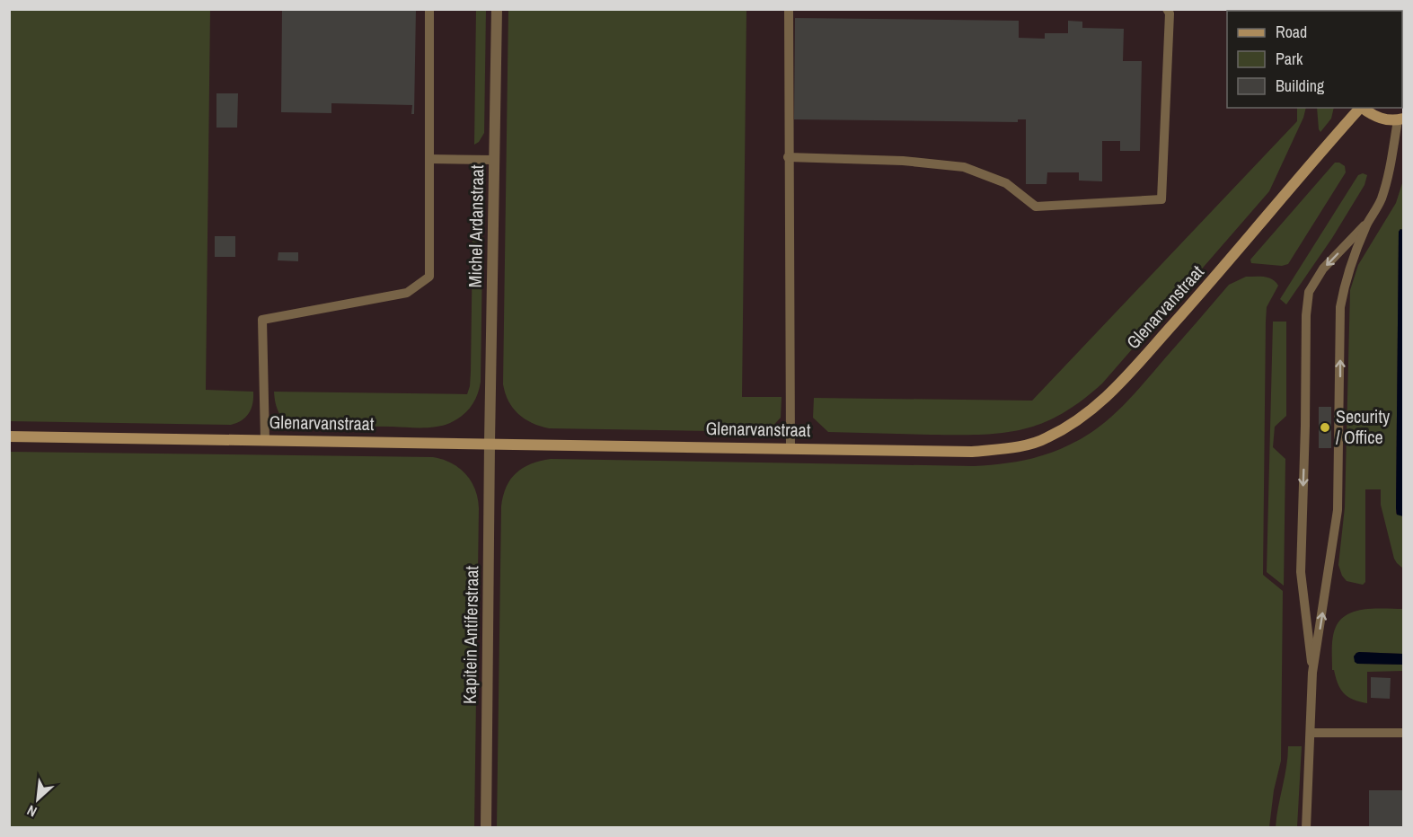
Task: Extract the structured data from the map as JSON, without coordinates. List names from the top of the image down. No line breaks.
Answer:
{"streets":{"street":["Michel Ardanstraat","Glenarvanstraat","Kapitein Antiferstraat"]},"crossings":[["Michel Ardanstraat","Glenarvanstraat"],["Michel Ardanstraat","Kapitein Antiferstraat"],["Glenarvanstraat","Kapitein Antiferstraat"]],"places":["Security / Office"],"legend":["Road","Park","Building"],"north":"bottom left"}
